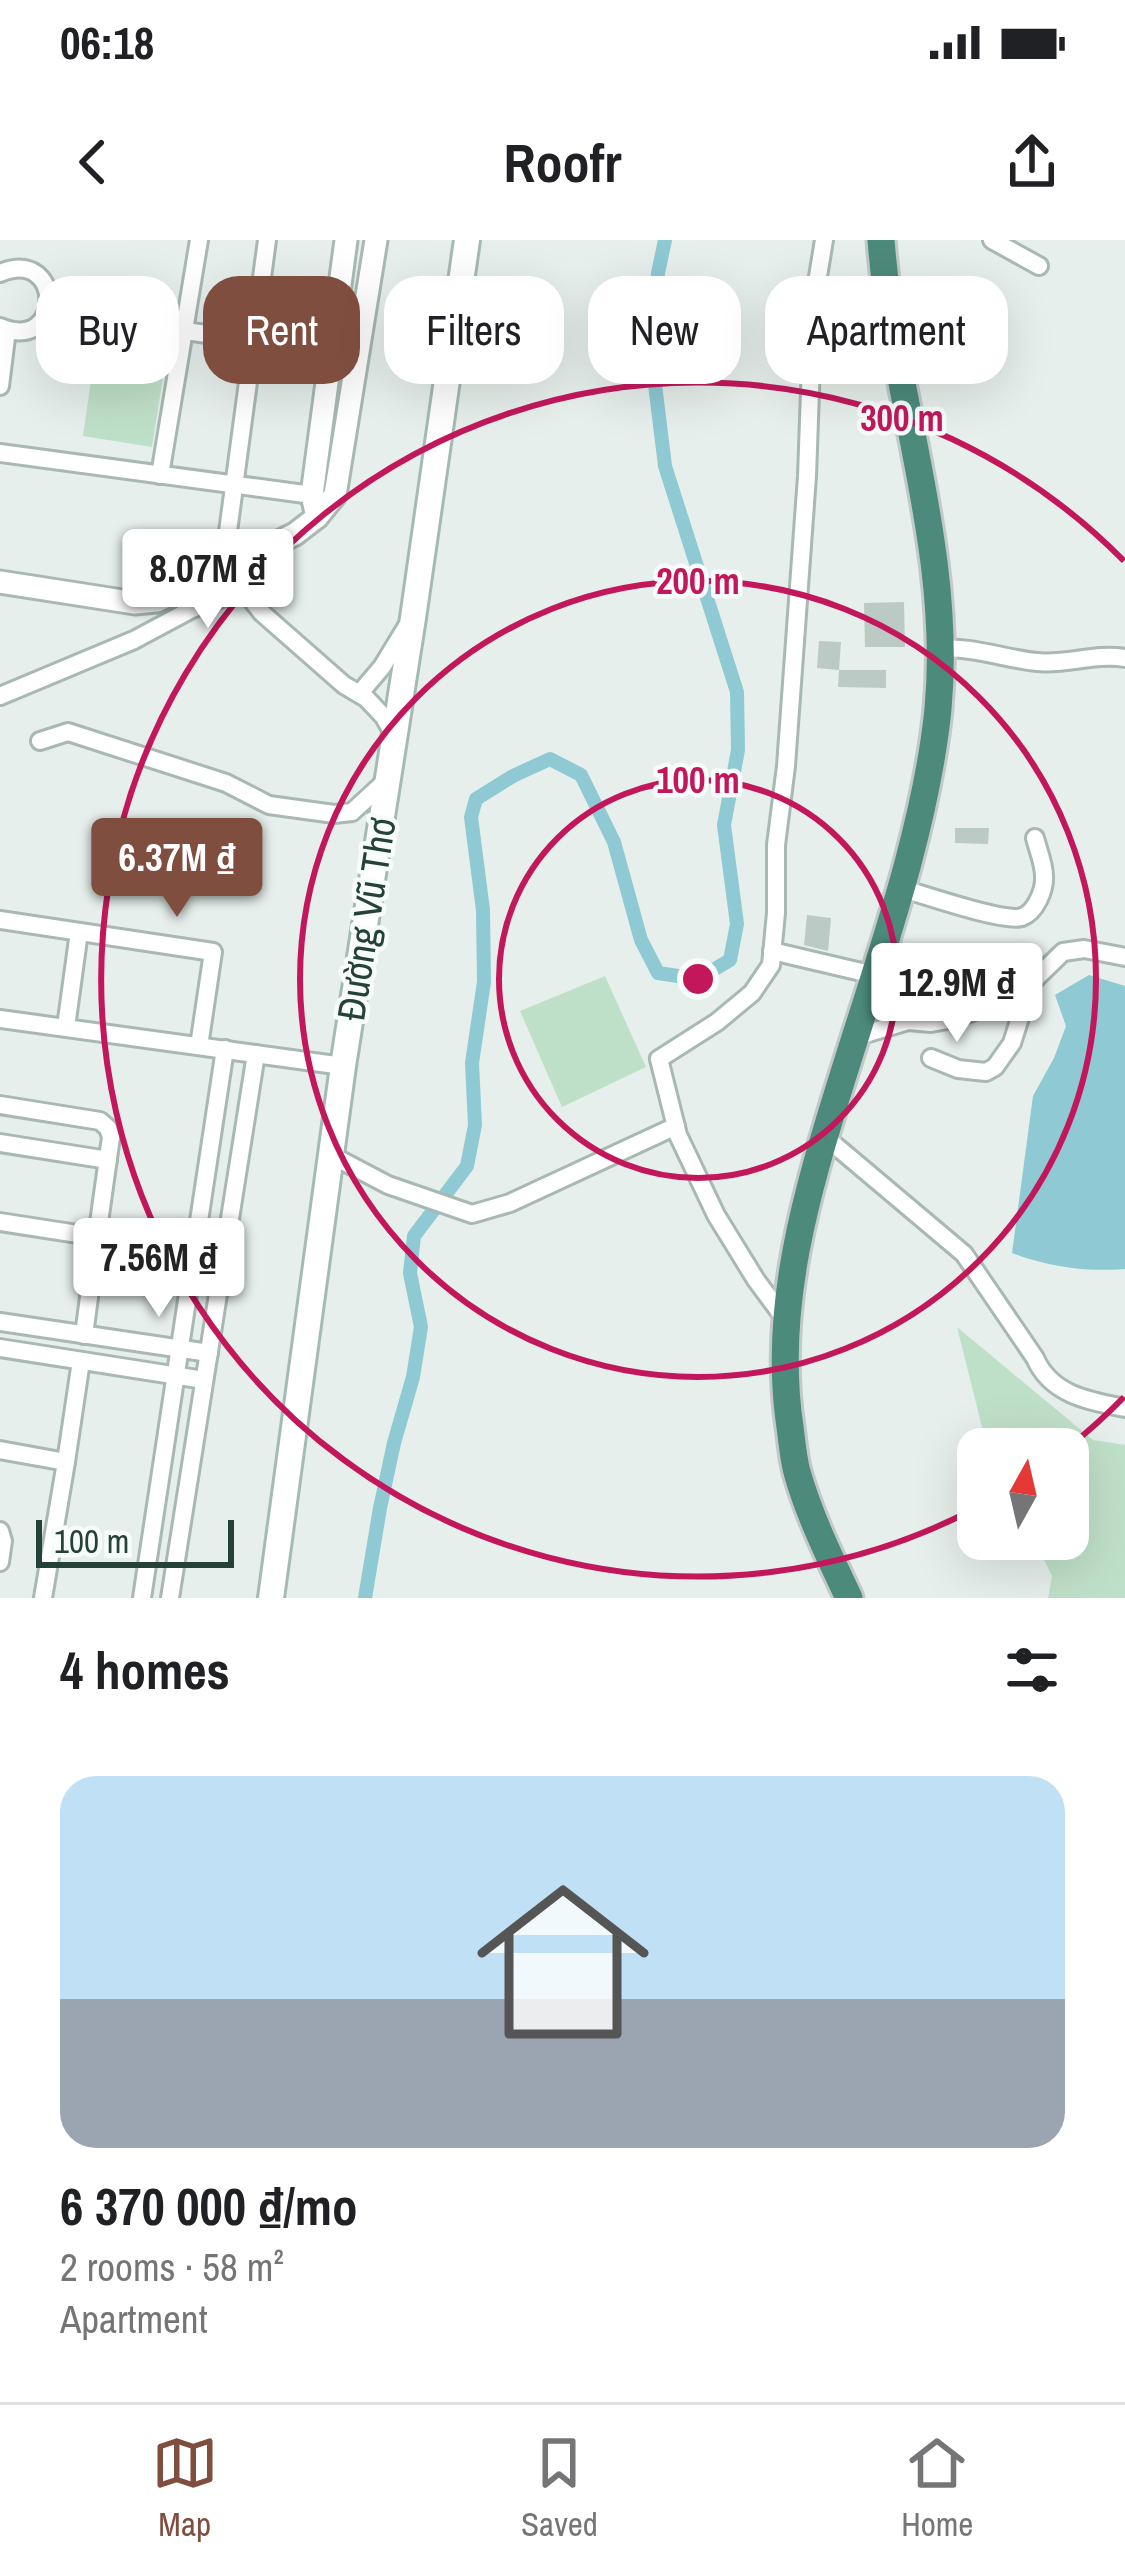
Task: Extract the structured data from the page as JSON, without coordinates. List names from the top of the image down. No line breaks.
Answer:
{"streets":{"main road":["Đường Vũ Thơ"]},"scale_bar":"100 m","north":"top","page":{"status":"06:18","header":"Roofr","chip":["Buy","Rent","Filters","New","Apartment"],"price":["8.07M ₫","6.37M ₫","12.9M ₫","7.56M ₫"],"scale":"100 m","heading":"4 homes","list":[{"name":"6 370 000 ₫/mo","note":"2 rooms · 58 m² · Apartment"}],"tabs":["Map","Saved","Home"]},"rings":["300 m","200 m","100 m"]}
